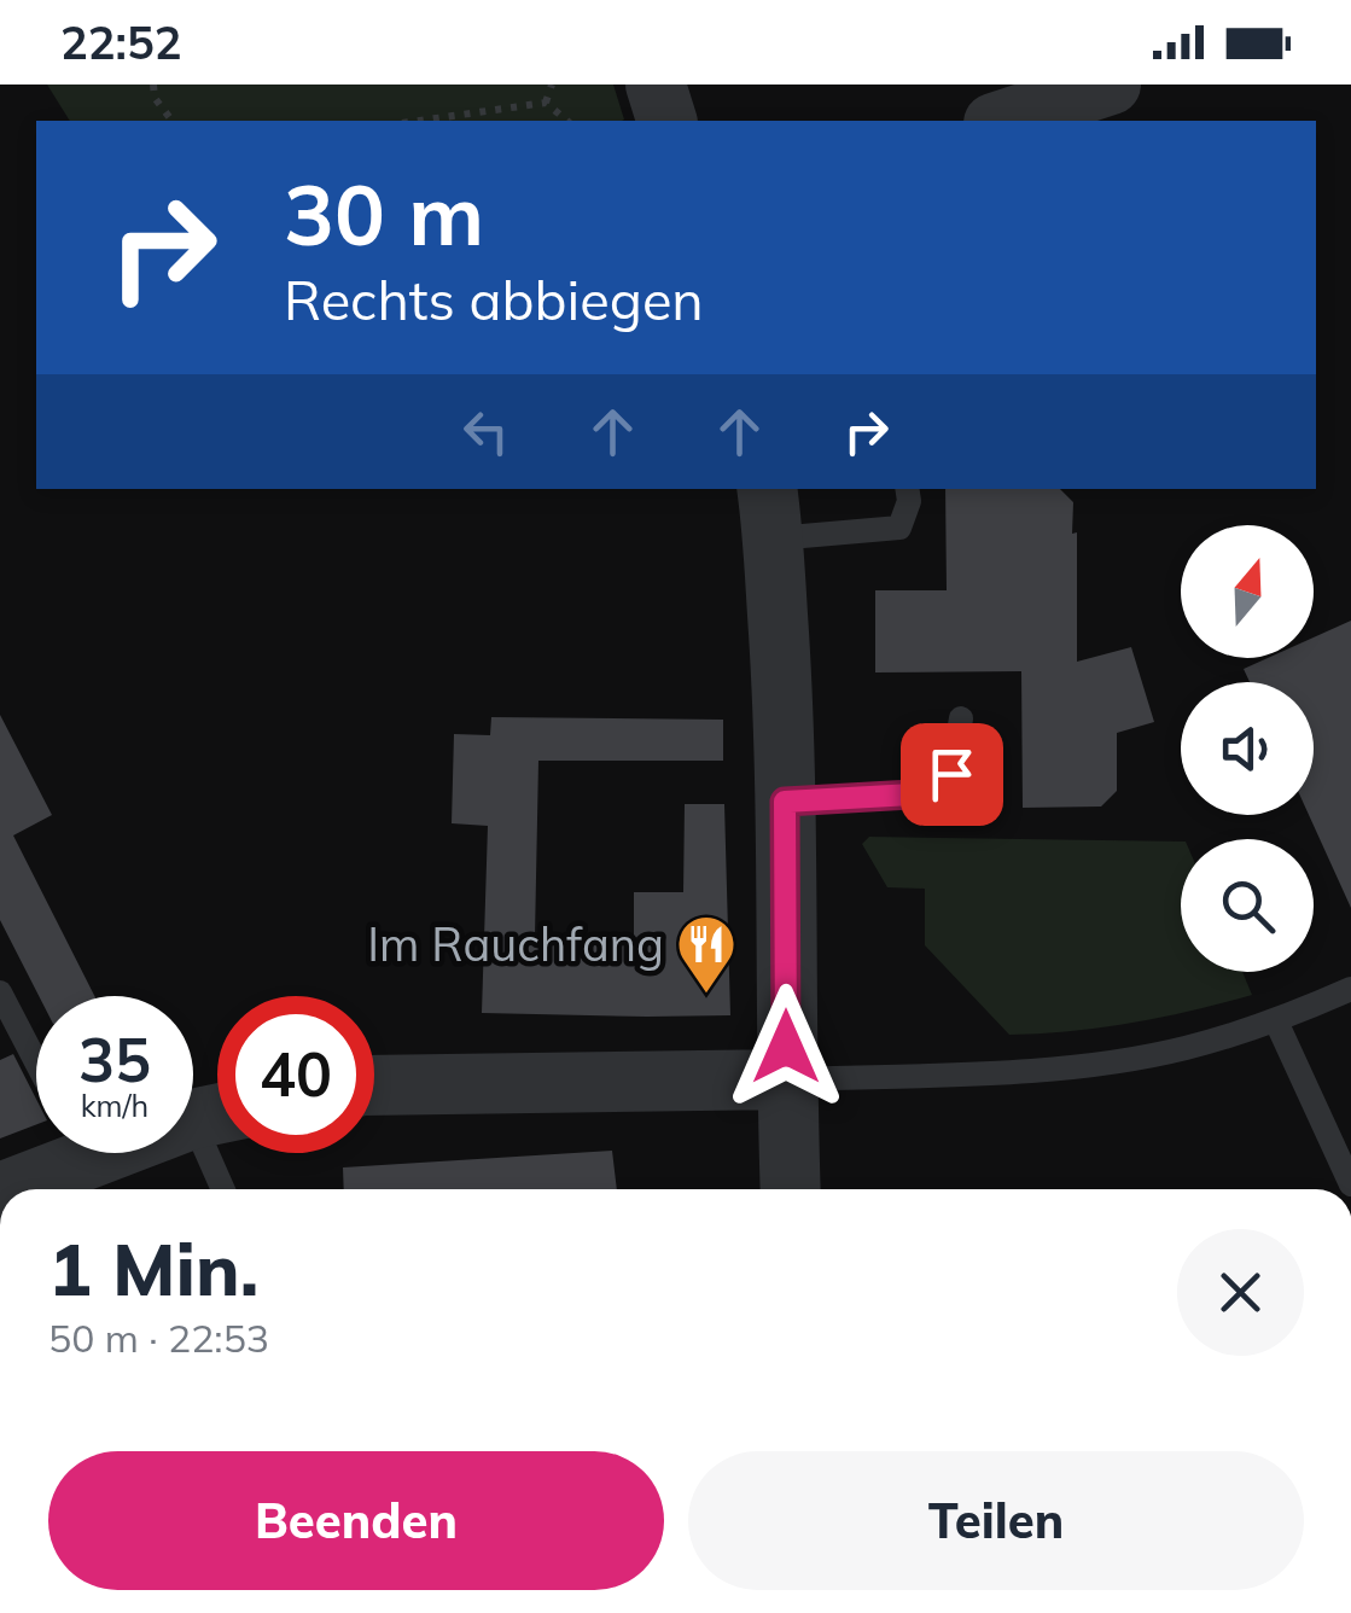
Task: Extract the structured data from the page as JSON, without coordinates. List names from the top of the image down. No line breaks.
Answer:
{"places":{"restaurant":["Im Rauchfang"]},"north":"top","page":{"status":"22:52","turn":["30 m","Rechts abbiegen"],"speed":"35 km/h","limit":"40","heading":["1 Min.","50 m · 22:53"],"buttons":["Beenden","Teilen"]}}
